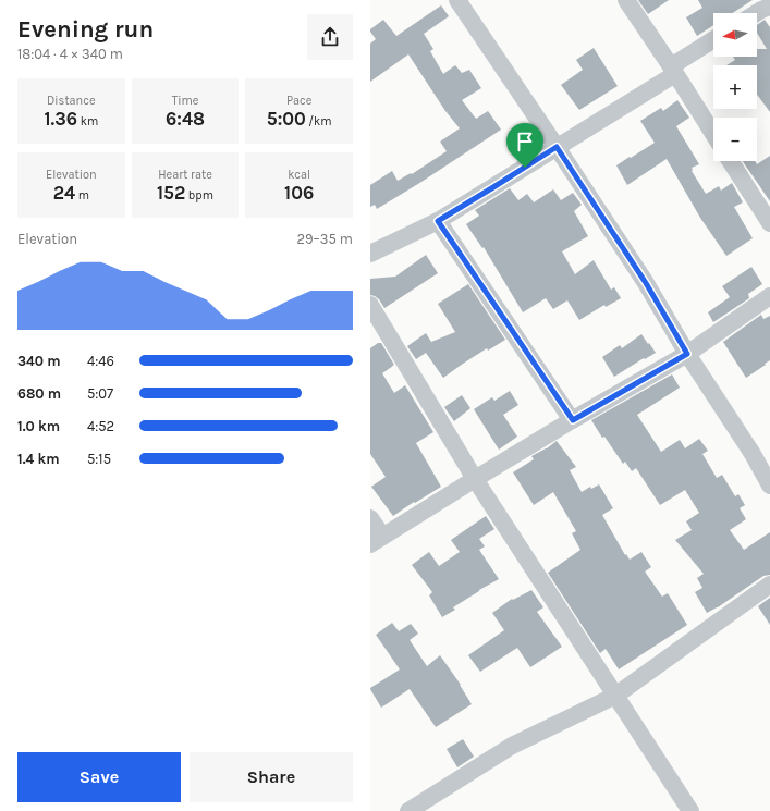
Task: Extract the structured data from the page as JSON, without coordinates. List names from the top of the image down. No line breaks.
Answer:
{"north":"left","page":{"heading":["Evening run","18:04 · 4 × 340 m"],"map_buttons":["+","−"],"stats":[["Distance","1.36 km"],["Time","6:48"],["Pace","5:00 /km"],["Elevation","24 m"],["Heart rate","152 bpm"],["kcal","106"]],"chart":["Elevation","29–35 m"],"list":[{"name":"340 m","note":"4:46"},{"name":"680 m","note":"5:07"},{"name":"1.0 km","note":"4:52"},{"name":"1.4 km","note":"5:15"}],"buttons":["Save","Share"]}}
